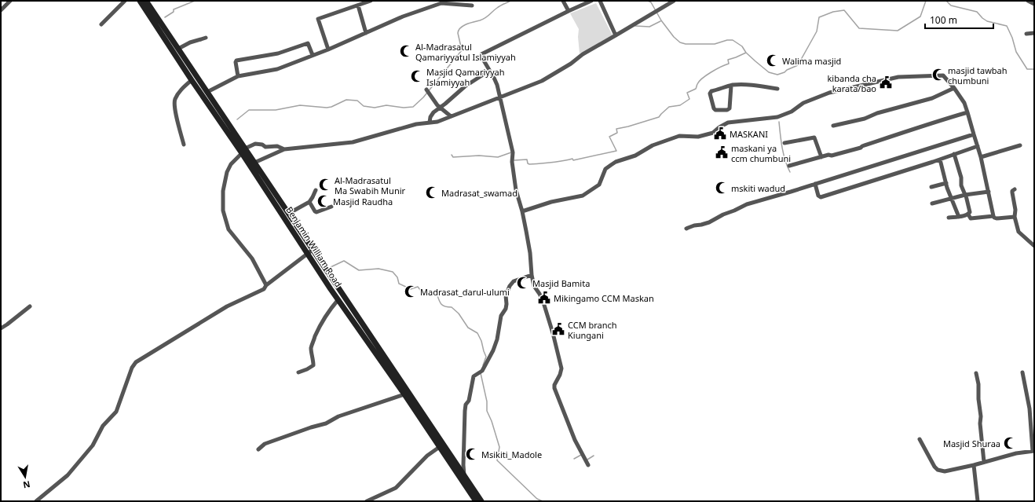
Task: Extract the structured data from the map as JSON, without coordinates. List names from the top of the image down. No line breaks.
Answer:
{"streets":{"main road":["Benjamin William Road"]},"places":{"mosque":["Al-Madrasatul Qamariyyatul Islamiyyah","Walima masjid","masjid tawbah chumbuni","Masjid Qamariyyah Islamiyyah","Al-Madrasatul Ma Swabih Munir","mskiti wadud","Madrasat_swamad","Masjid Raudha","Masjid Bamita","Madrasat_darul-ulumi","Masjid Shuraa","Msikiti_Madole"],"public building":["kibanda cha karata/bao","MASKANI","maskani ya ccm chumbuni","Mikingamo CCM Maskan","CCM branch Kiungani"]},"scale_bar":"100 m","north":"bottom"}
